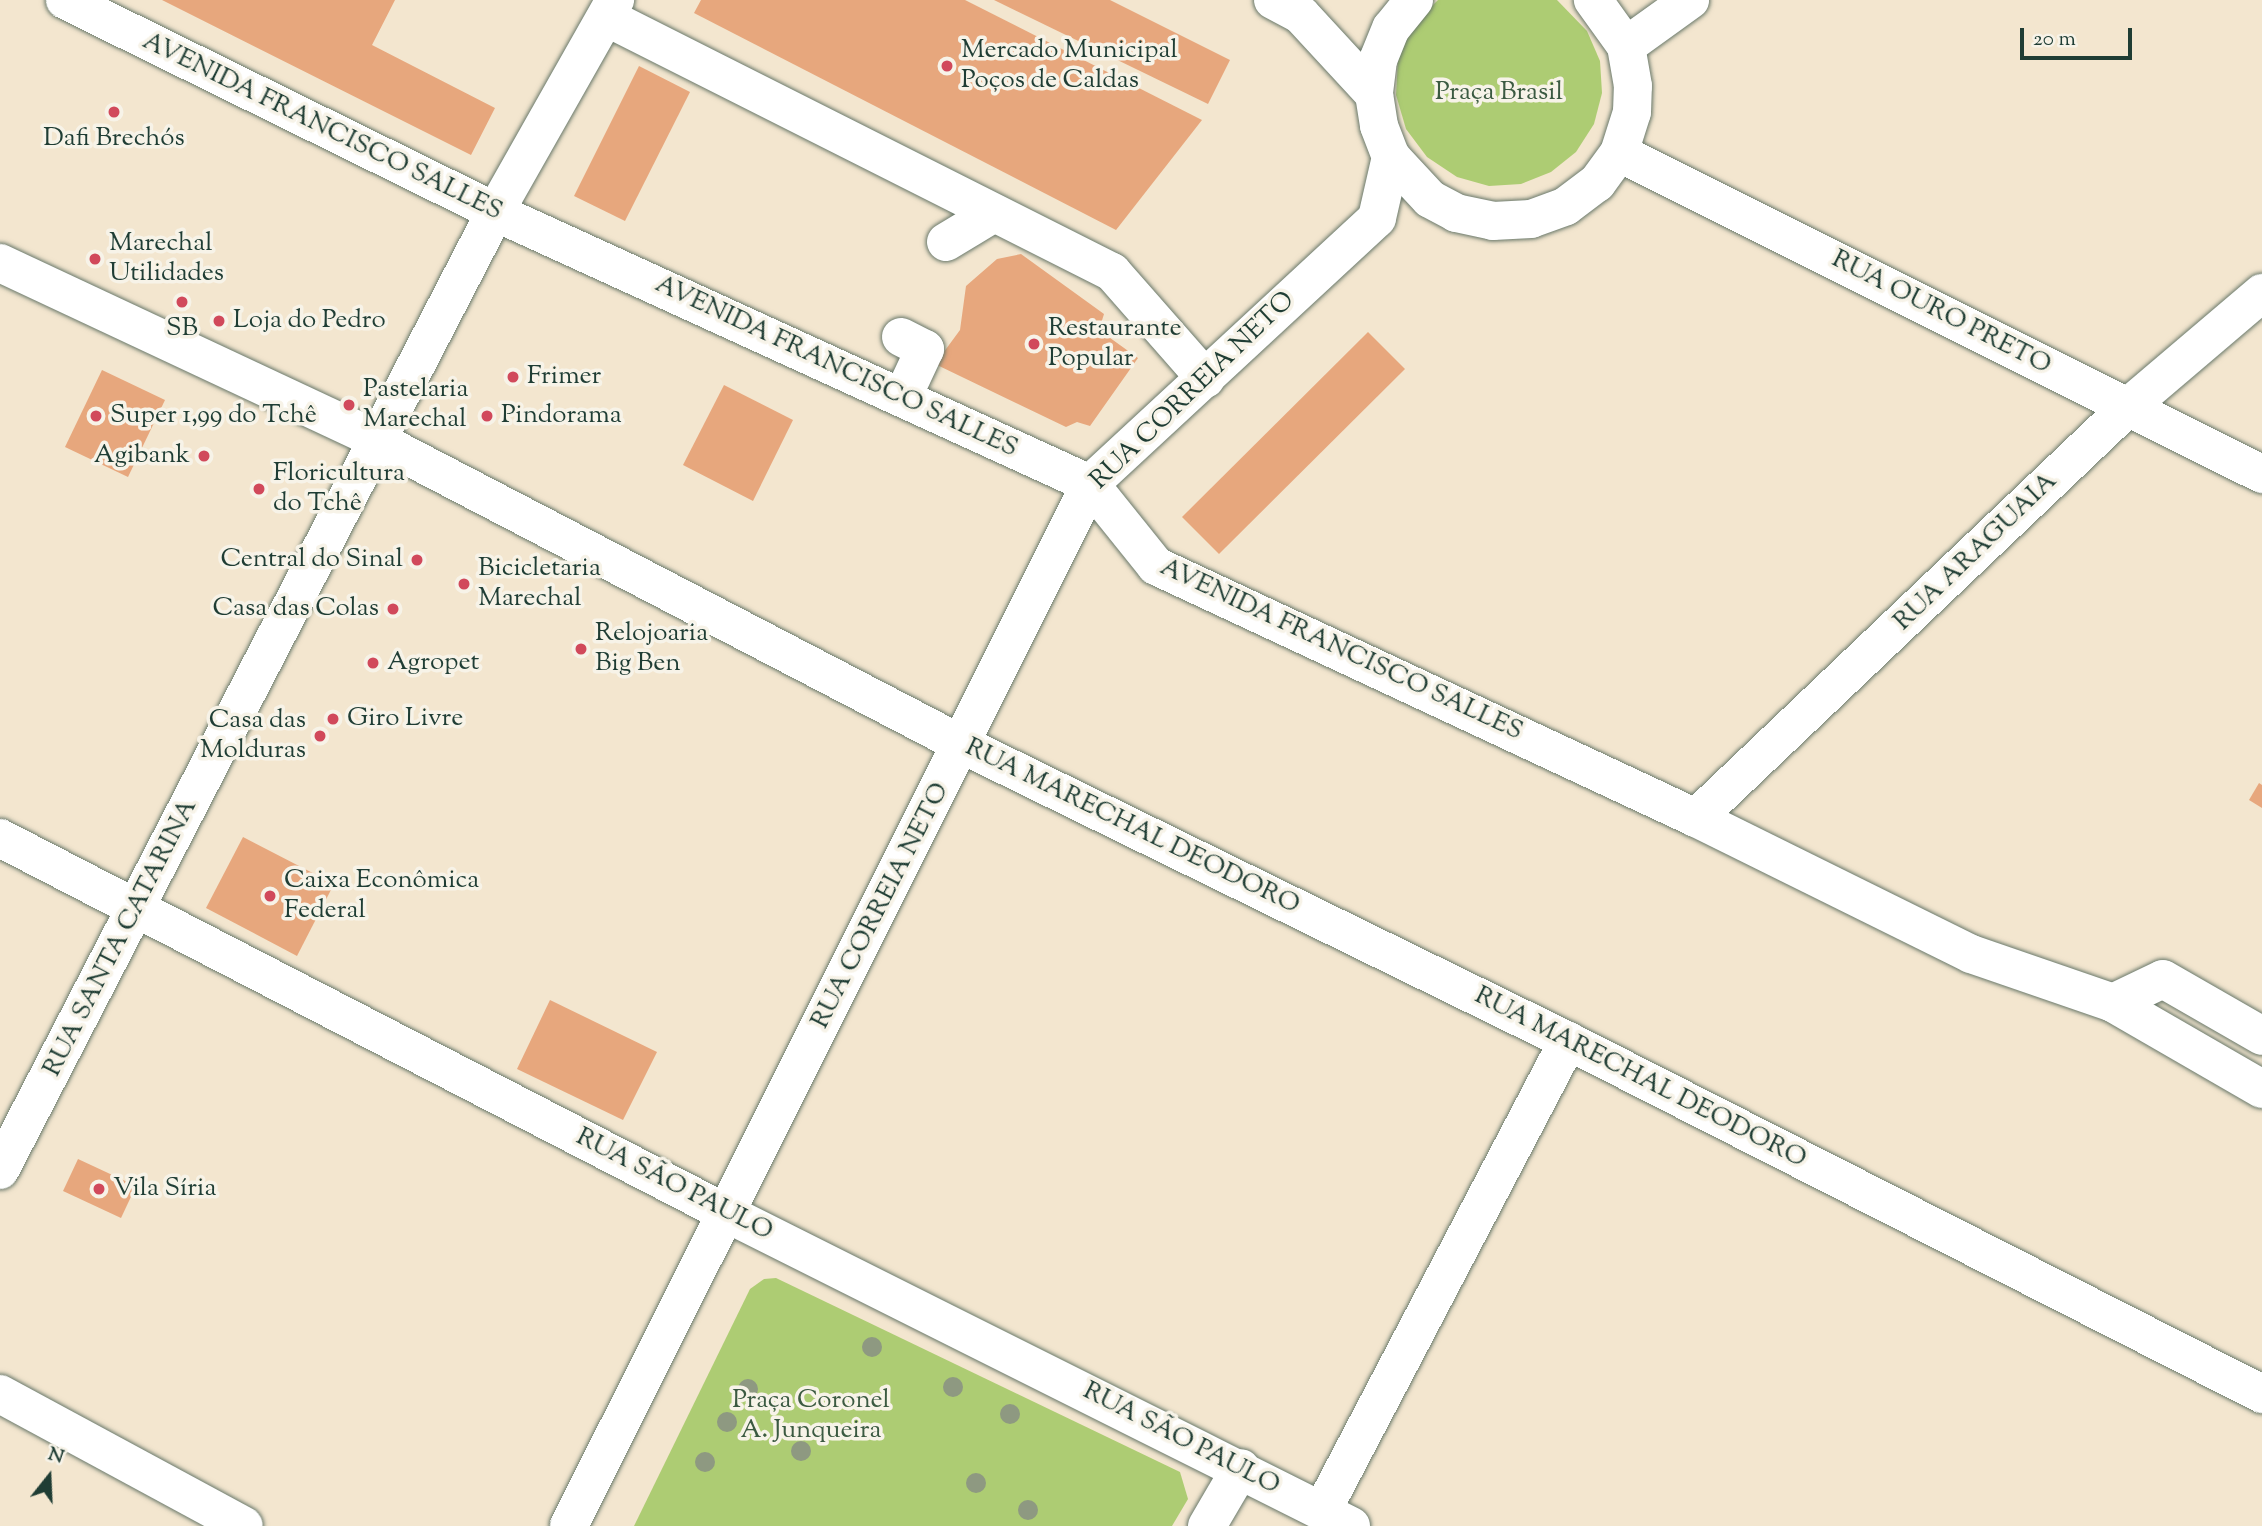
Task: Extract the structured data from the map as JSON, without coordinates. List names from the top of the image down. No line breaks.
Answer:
{"streets":{"main road":["AVENIDA FRANCISCO SALLES","RUA OURO PRETO","RUA CORREIA NETO","RUA ARAGUAIA","RUA MARECHAL DEODORO","RUA SANTA CATARINA","RUA SÃO PAULO"]},"crossings":[["AVENIDA FRANCISCO SALLES","RUA CORREIA NETO"],["AVENIDA FRANCISCO SALLES","RUA ARAGUAIA"],["AVENIDA FRANCISCO SALLES","RUA SANTA CATARINA"],["RUA OURO PRETO","RUA ARAGUAIA"],["RUA CORREIA NETO","RUA MARECHAL DEODORO"],["RUA CORREIA NETO","RUA SÃO PAULO"],["RUA MARECHAL DEODORO","RUA SANTA CATARINA"],["RUA SANTA CATARINA","RUA SÃO PAULO"]],"parks":["Praça Brasil","Praça Coronel A. Junqueira"],"places":["Mercado Municipal Poços de Caldas","Dafi Brechós","Marechal Utilidades","SB","Loja do Pedro","Restaurante Popular","Frimer","Pastelaria Marechal","Super 1,99 do Tchê","Pindorama","Agibank","Floricultura do Tchê","Central do Sinal","Bicicletaria Marechal","Casa das Colas","Relojoaria Big Ben","Agropet","Giro Livre","Casa das Molduras","Caixa Econômica Federal","Vila Síria"],"scale_bar":"20 m","north":"top"}
